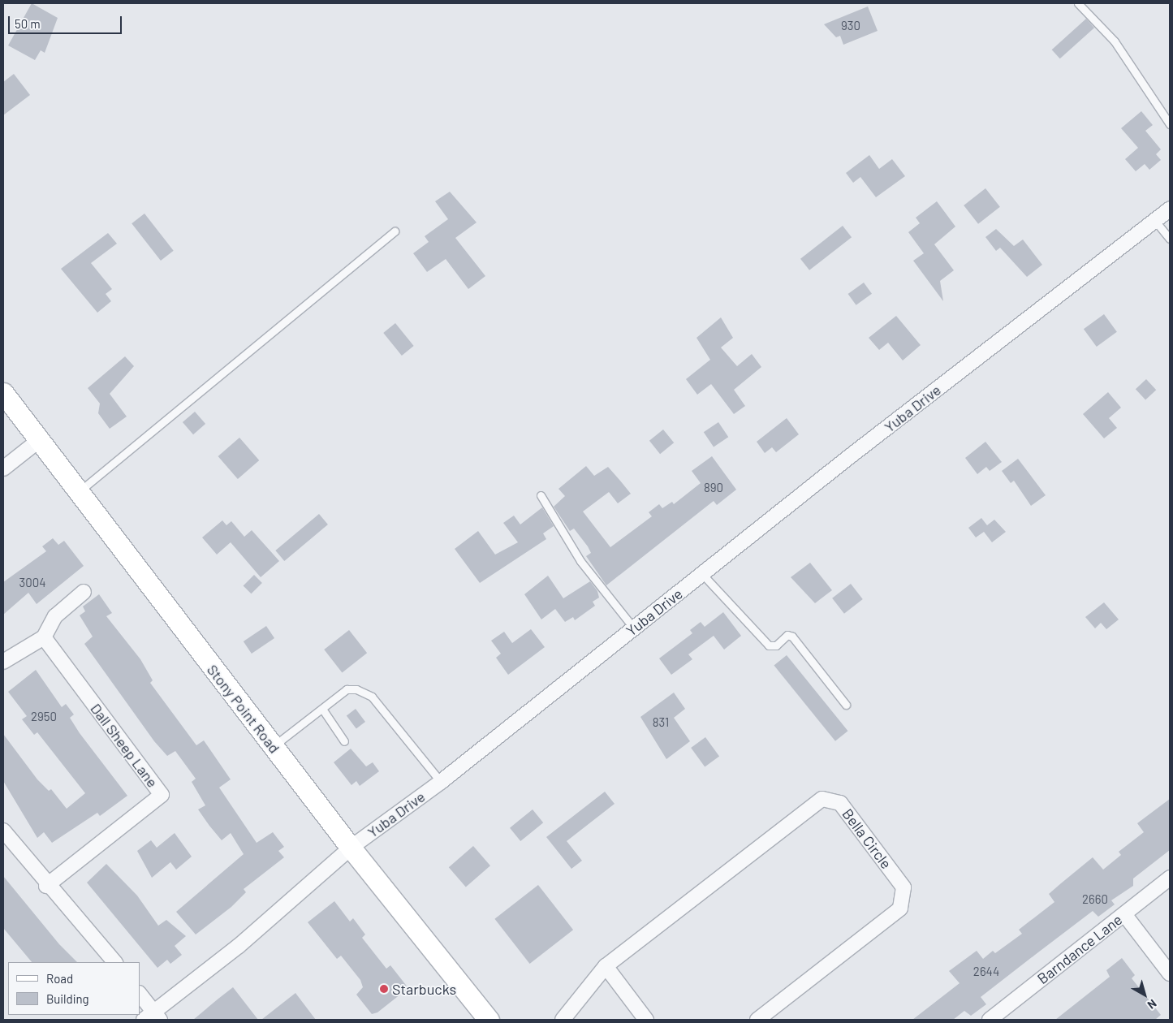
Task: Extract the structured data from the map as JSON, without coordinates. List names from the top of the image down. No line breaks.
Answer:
{"streets":{"main road":["Stony Point Road"],"street":["Yuba Drive","Dall Sheep Lane","Bella Circle","Barndance Lane"]},"crossings":[["Yuba Drive","Stony Point Road"]],"places":["Starbucks"],"house_numbers":["930","890","3004","2950","831","2660","2644"],"legend":["Road","Building"],"scale_bar":"50 m","north":"bottom right"}
